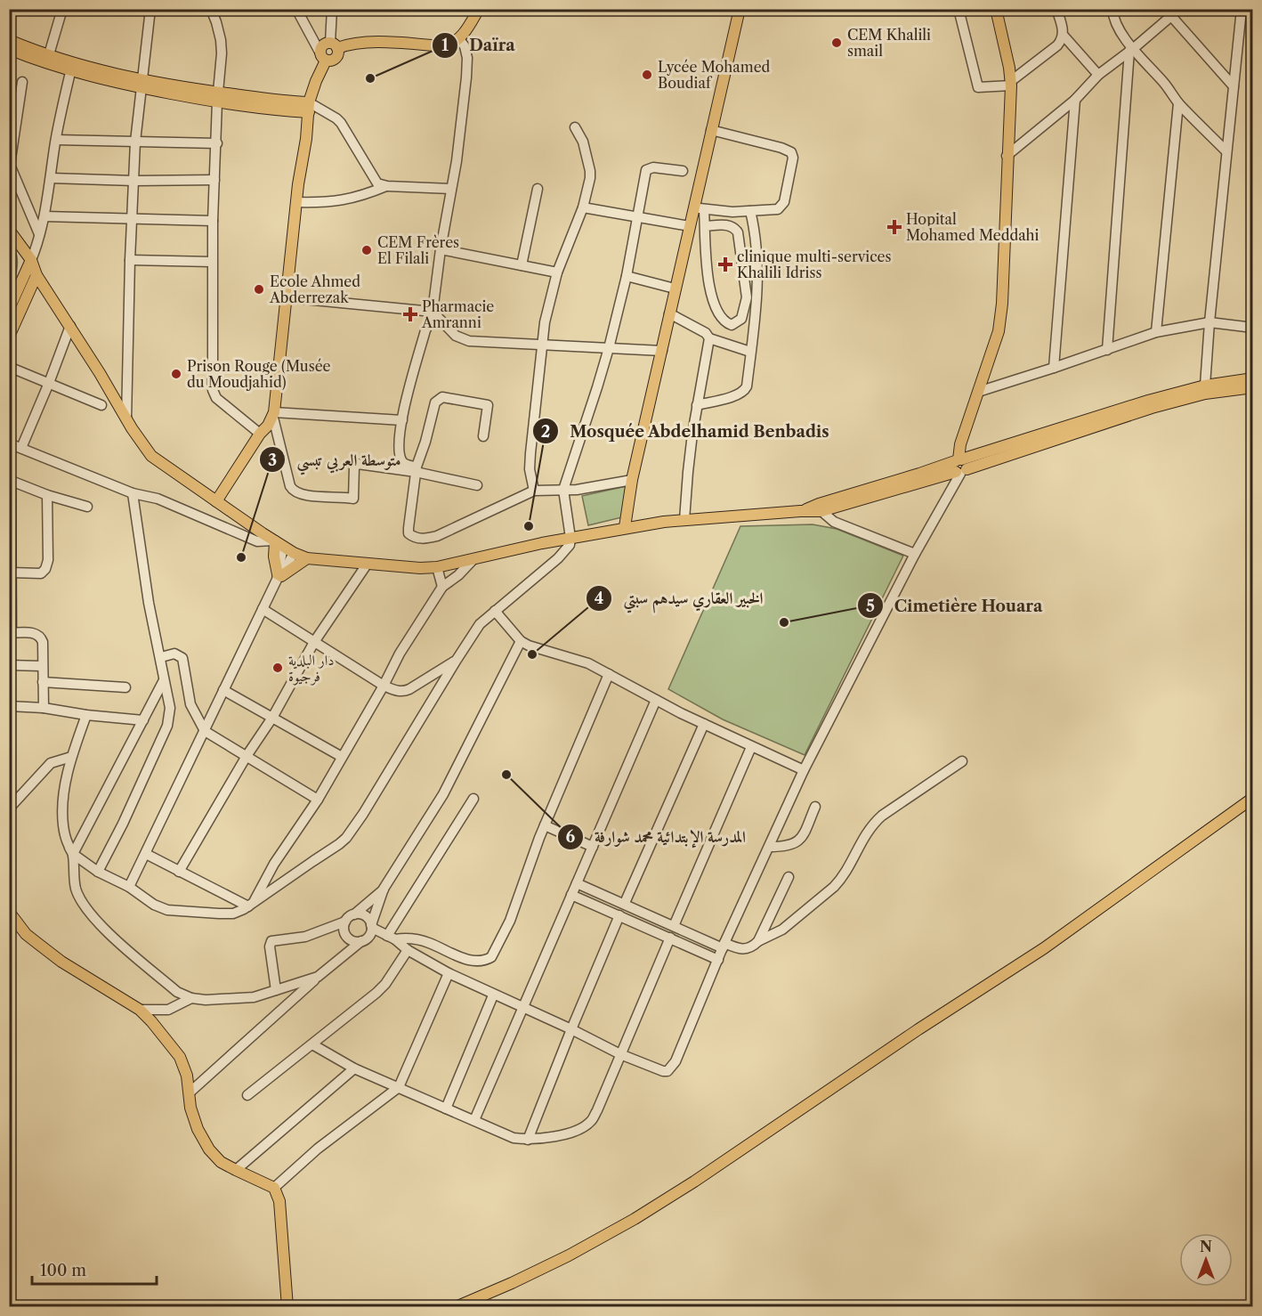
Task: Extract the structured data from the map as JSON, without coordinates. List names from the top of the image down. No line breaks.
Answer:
{"places":{"other":["CEM Khalili smail","Lycée Mohamed Boudiaf","Daïra","CEM Frères El Filali","Ecole Ahmed Abderrezak","Prison Rouge (Musée du Moudjahid)","Mosquée Abdelhamid Benbadis","متوسطة العربي تبسي","Cimetière Houara","الخبير العقاري سيدهم سبتي","دار البلدية فرجيوة","المدرسة الإبتدائية محمد شوارفة"],"health":["Hopital Mohamed Meddahi","clinique multi-services Khalili Idriss","Pharmacie Amranni"]},"scale_bar":"100 m","north":"top"}
